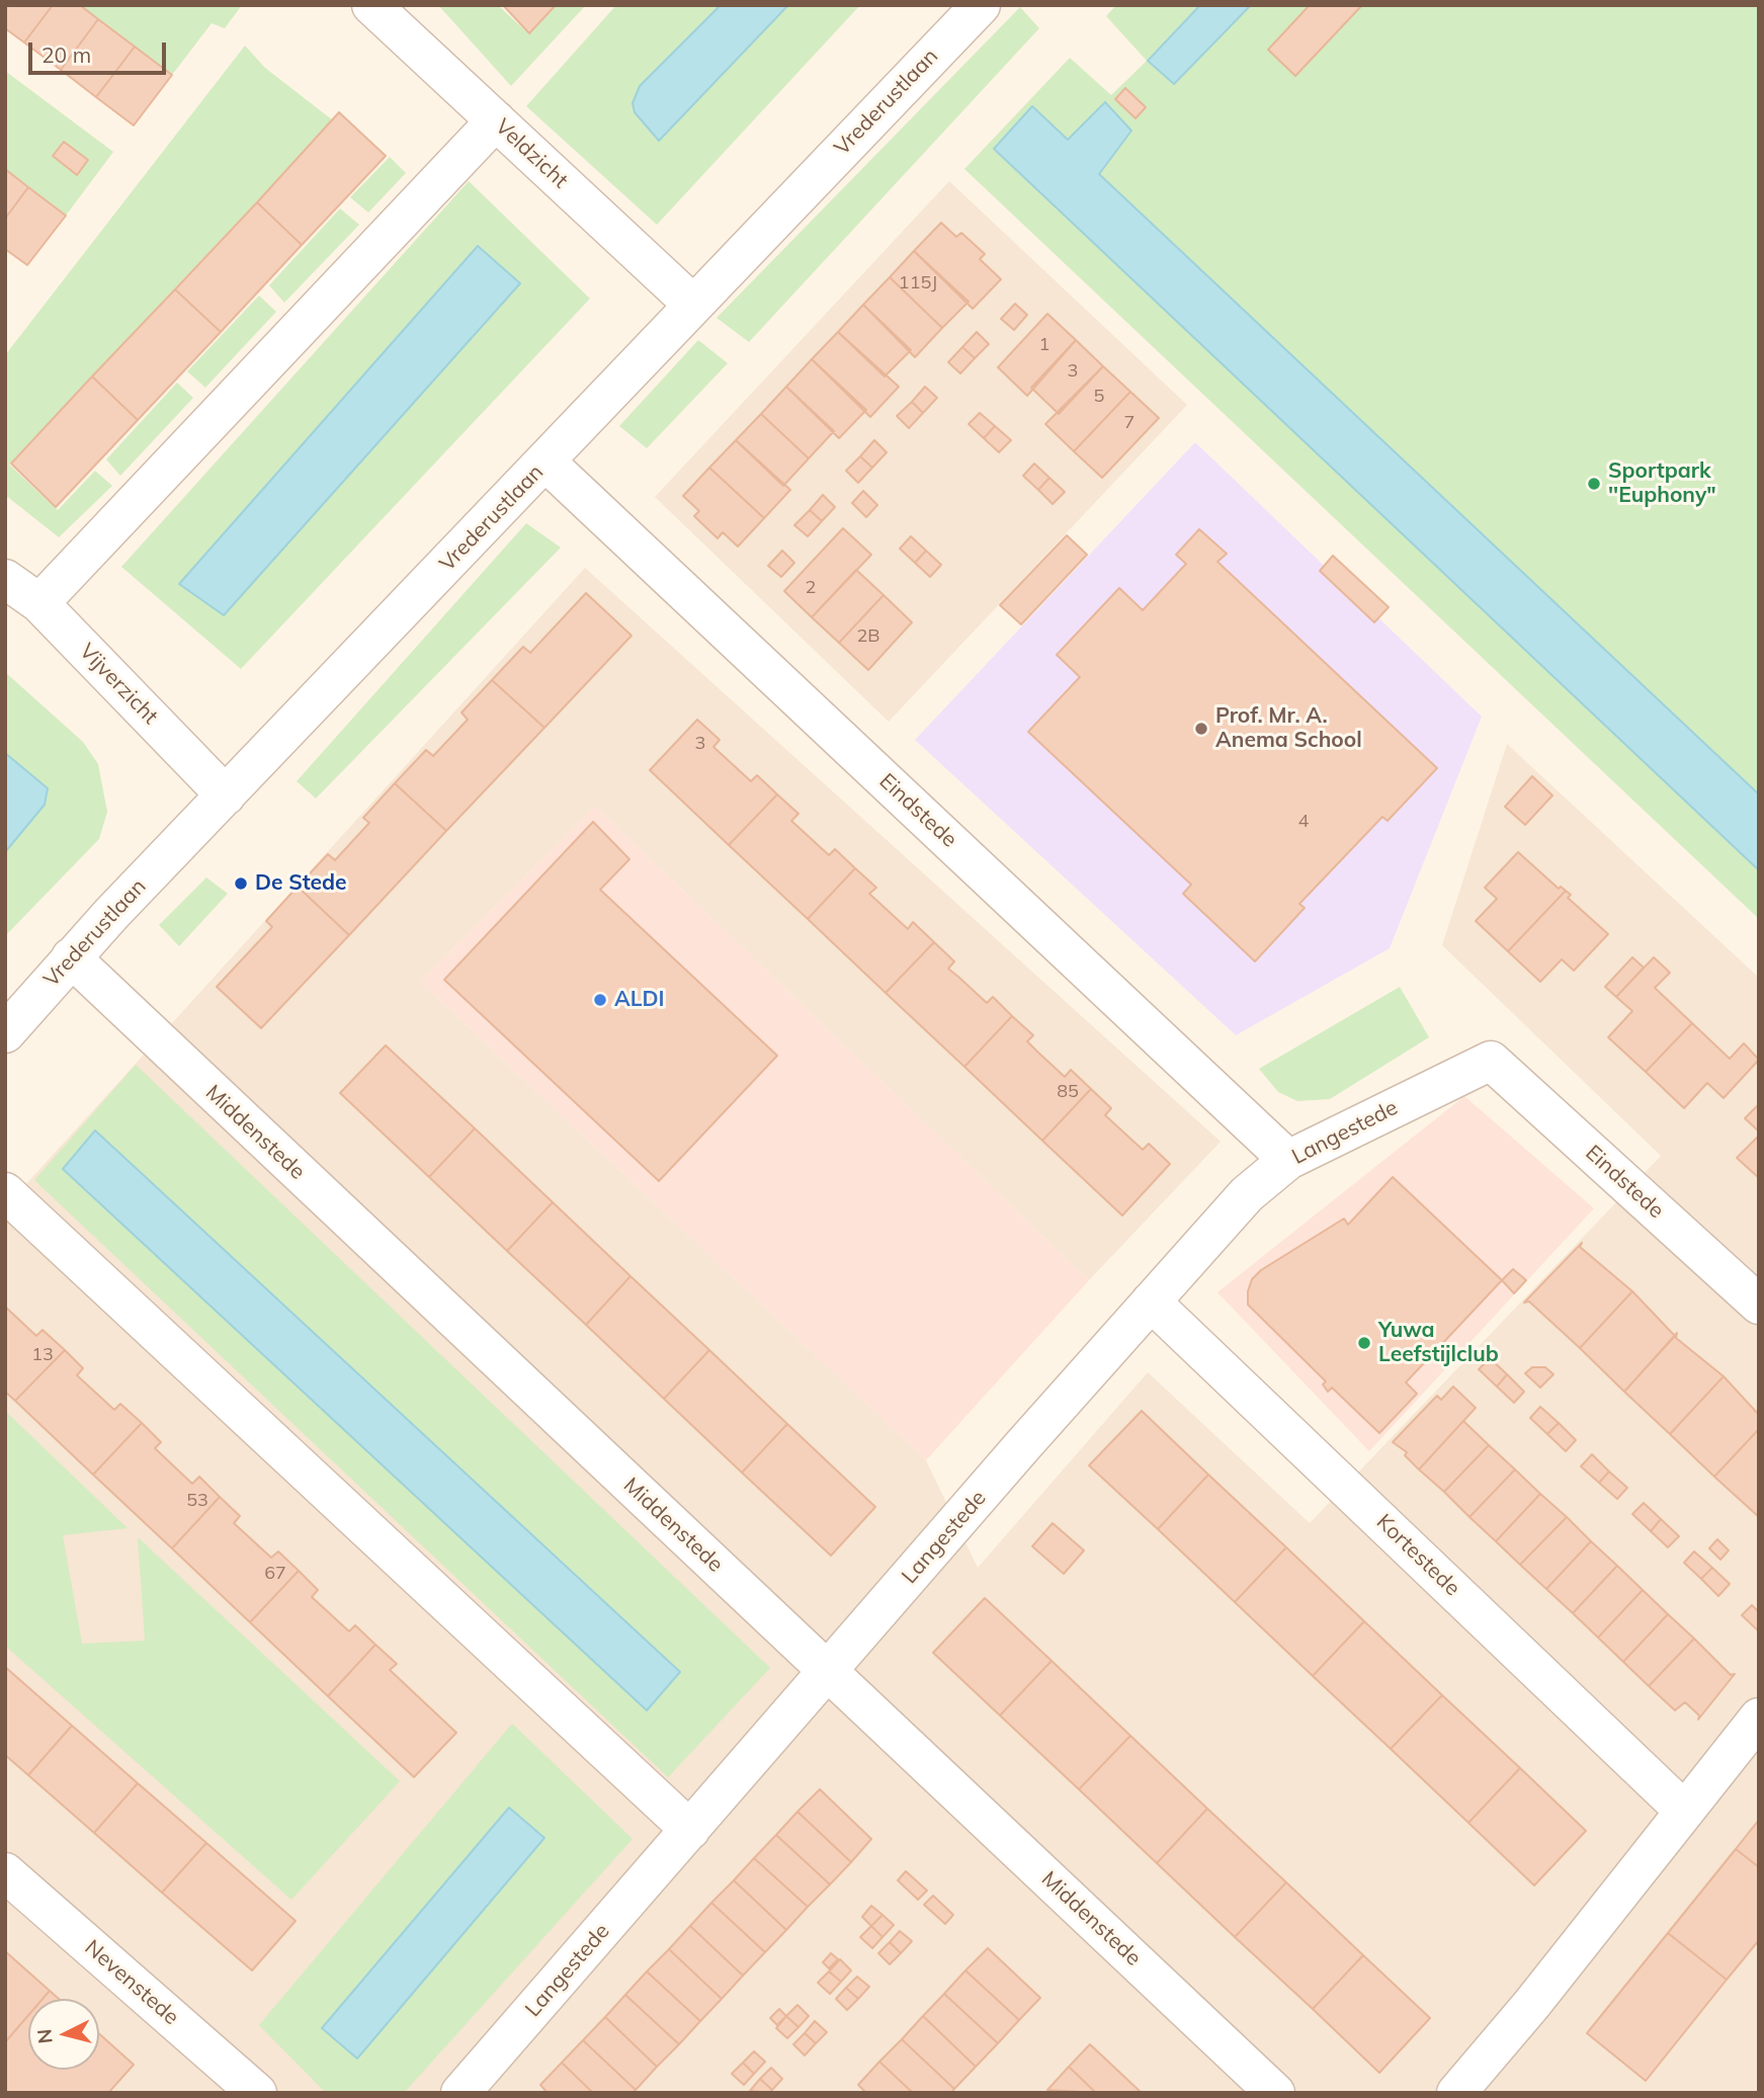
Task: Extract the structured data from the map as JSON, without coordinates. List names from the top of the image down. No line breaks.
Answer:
{"streets":{"street":["Vrederustlaan","Veldzicht","Vijverzicht","Eindstede","Middenstede","Langestede","Kortestede","Nevenstede"]},"crossings":[["Vrederustlaan","Veldzicht"],["Vrederustlaan","Vijverzicht"],["Vrederustlaan","Eindstede"],["Vrederustlaan","Middenstede"],["Eindstede","Langestede"],["Middenstede","Langestede"],["Langestede","Kortestede"]],"places":["Sportpark ''Euphony\"","Prof. Mr. A. Anema School","De Stede","ALDI","Yuwa Leefstijlclub"],"house_numbers":["115J","1","3","5","7","2","2B","3","4","85","13","53","67"],"scale_bar":"20 m","north":"left"}
